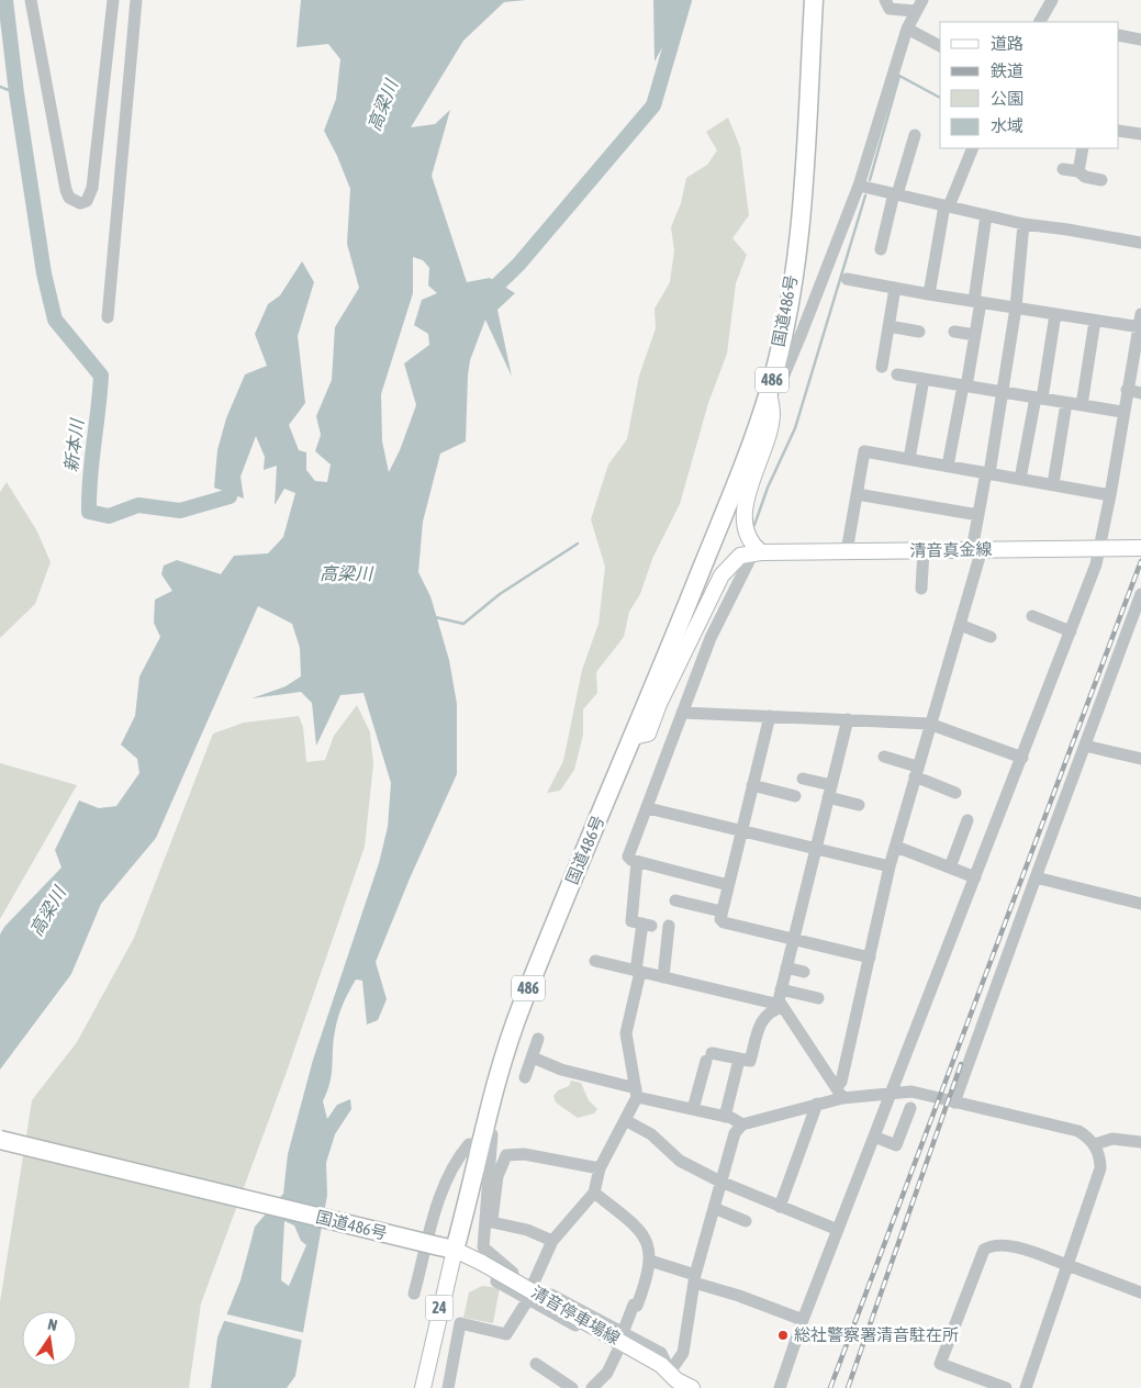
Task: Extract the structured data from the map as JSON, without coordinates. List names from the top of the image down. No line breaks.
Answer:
{"streets":{"highway":["国道486号","486"],"main road":["清音真金線","24","清音停車場線"]},"crossings":[["国道486号","24"],["国道486号","清音停車場線"],["24","清音停車場線"]],"water":["高梁川","新本川"],"places":["総社警察署清音駐在所"],"legend":["道路","鉄道","公園","水域"],"north":"top"}
